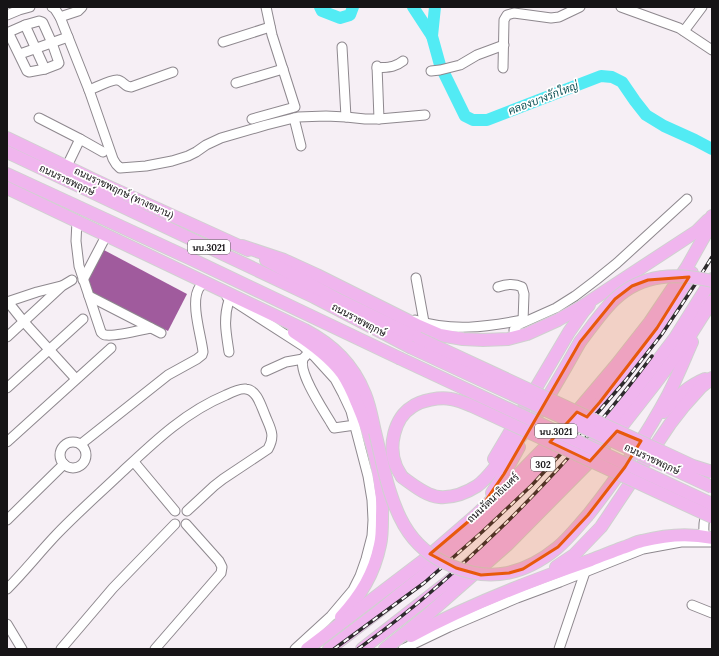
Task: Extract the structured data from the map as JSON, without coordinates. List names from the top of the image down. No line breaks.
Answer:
{"streets":{"main road":["ถนนราชพฤกษ์","ถนนราชพฤกษ์ (ทางขนาน)","นบ.3021","302","ถนนรัตนาธิเบศร์"]},"water":["คลองบางรักใหญ่"]}
